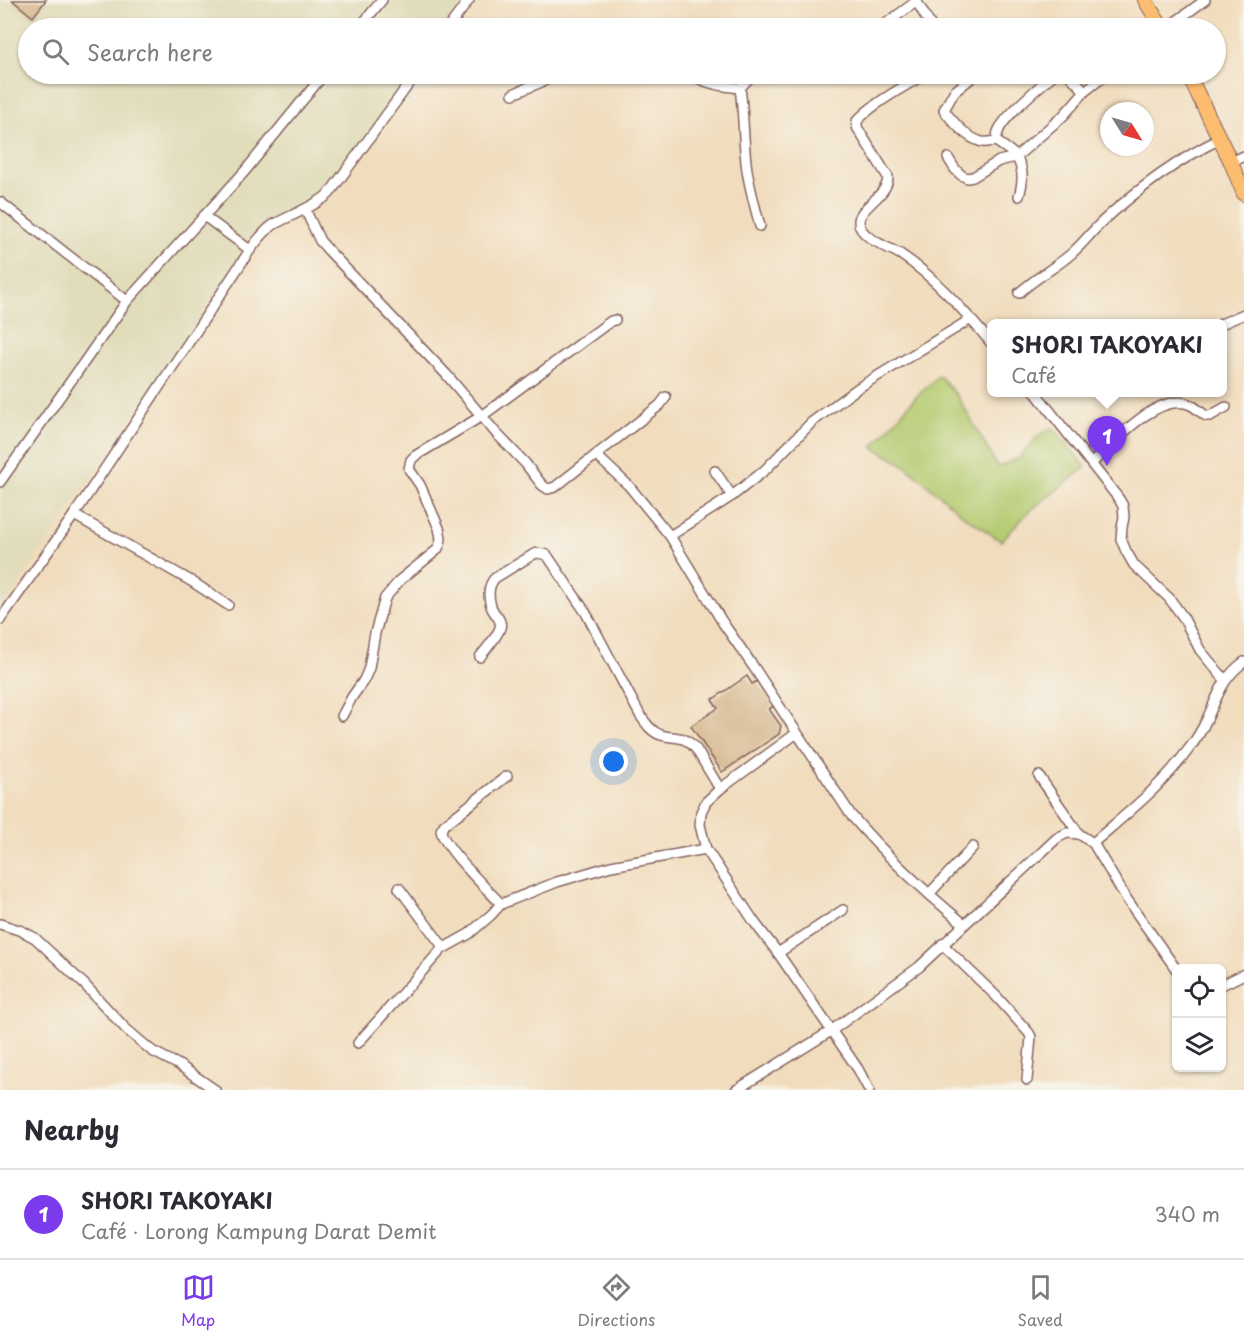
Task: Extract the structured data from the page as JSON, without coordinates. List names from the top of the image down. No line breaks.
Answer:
{"north":"bottom right","page":{"search":"Search here","popup":["SHORI TAKOYAKI","Café"],"pins":"1","heading":"Nearby","list":[{"mark":"1","name":"SHORI TAKOYAKI","note":"Café · Lorong Kampung Darat Demit","value":"340 m"}],"nav":["Map","Directions","Saved"]}}
